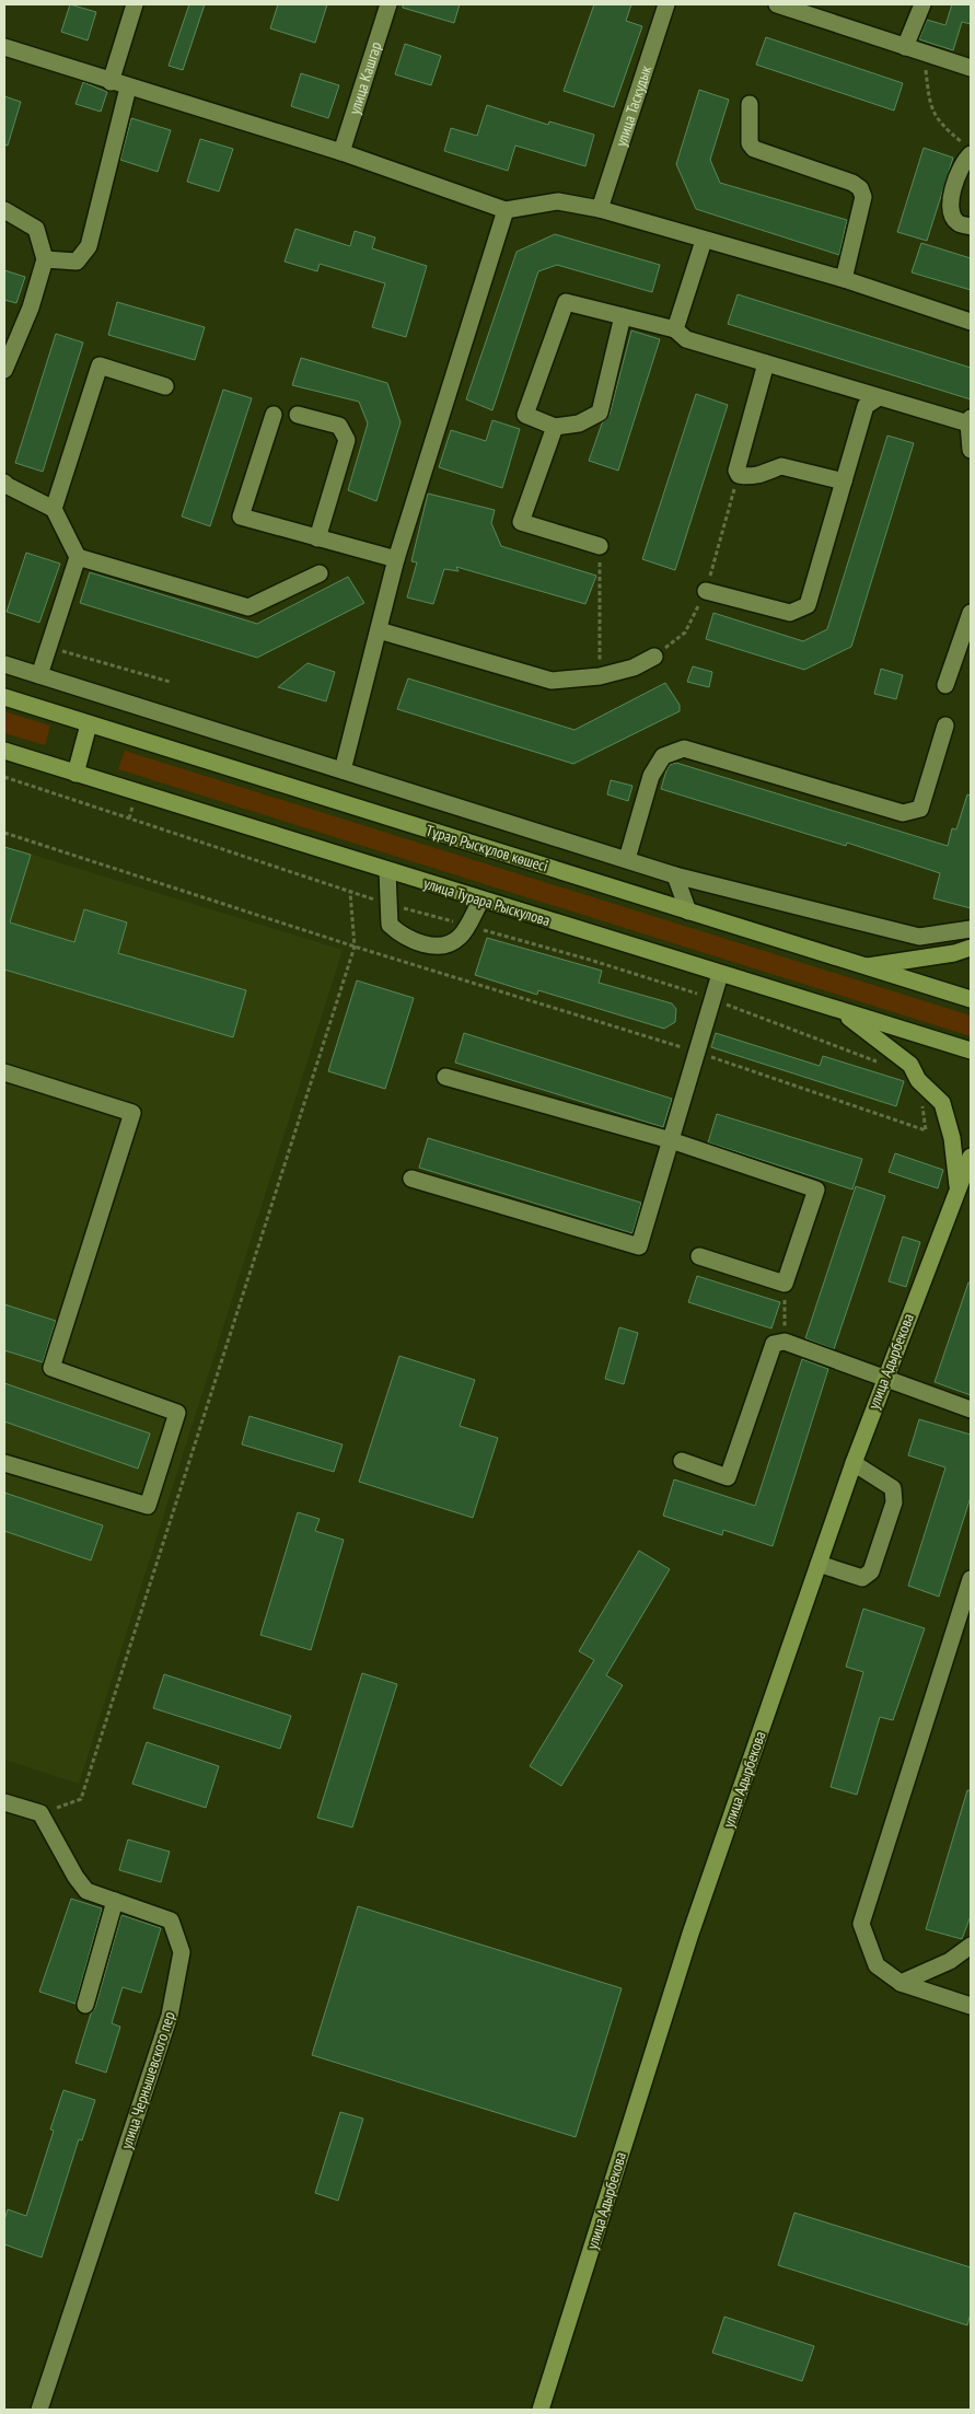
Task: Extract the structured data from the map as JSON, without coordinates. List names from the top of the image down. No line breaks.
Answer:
{"streets":{"main road":["Тұрар Рыскұлов көшесі","улица Турара Рыскулова","улица Адырбекова"],"street":["улица Кашгар","улица Таскудык","улица Чернышевского пер"]}}
